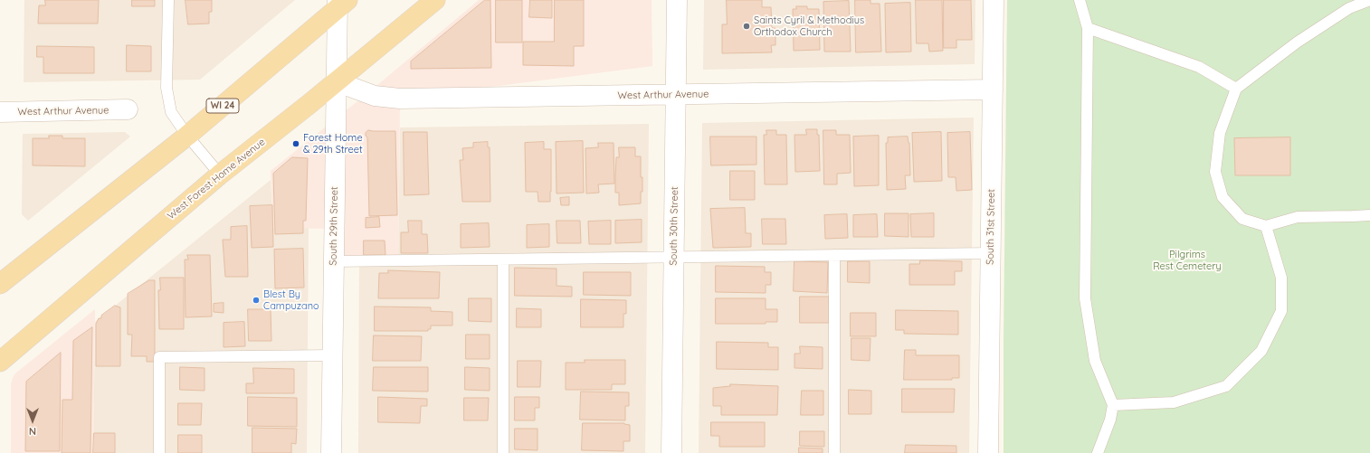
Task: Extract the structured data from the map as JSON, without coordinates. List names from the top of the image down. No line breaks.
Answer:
{"streets":{"main road":["WI 24","West Forest Home Avenue"],"street":["West Arthur Avenue","South 29th Street","South 30th Street","South 31st Street"]},"crossings":[["West Arthur Avenue","West Forest Home Avenue"],["West Arthur Avenue","South 29th Street"],["West Arthur Avenue","South 30th Street"],["West Arthur Avenue","South 31st Street"],["WI 24","South 29th Street"],["West Forest Home Avenue","South 29th Street"]],"parks":["Pilgrims Rest Cemetery"],"places":["Saints Cyril & Methodius Orthodox Church","Forest Home & 29th Street","Blest By Campuzano"],"north":"bottom"}
